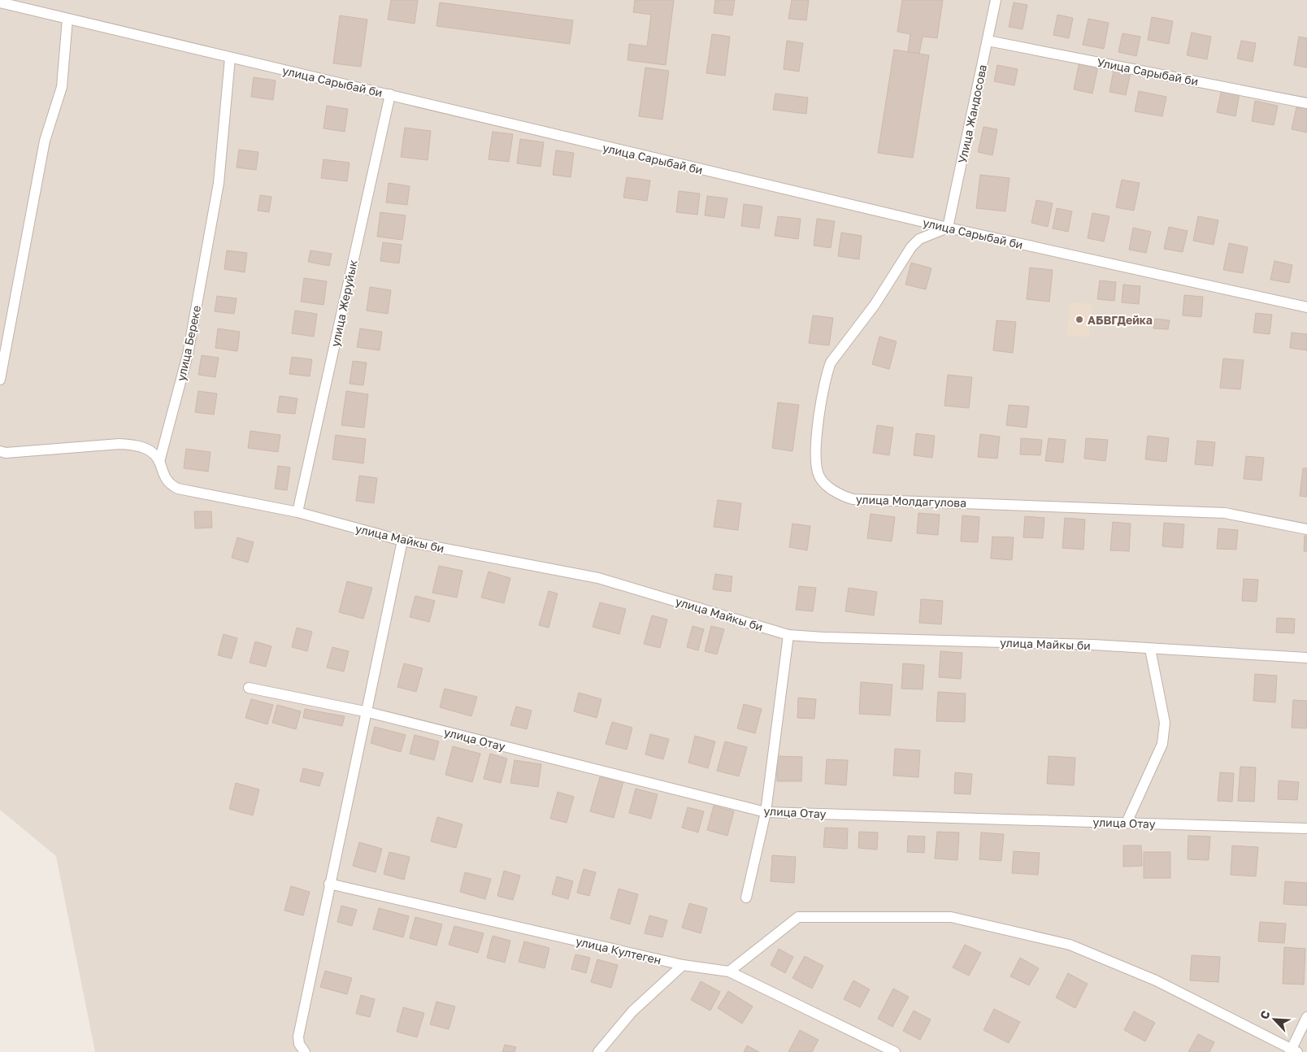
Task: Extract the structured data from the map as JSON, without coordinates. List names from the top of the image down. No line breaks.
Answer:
{"streets":{"street":["Улица Сарыбай би","улица Сарыбай би","Улица Жандосова","улица Жеруйык","улица Береке","улица Молдагулова","улица Майкы би","улица Отау","улица Култеген"]},"crossings":[["Улица Сарыбай би","Улица Жандосова"],["улица Сарыбай би","Улица Жандосова"],["улица Сарыбай би","улица Жеруйык"],["улица Сарыбай би","улица Береке"],["улица Сарыбай би","улица Молдагулова"],["Улица Жандосова","улица Молдагулова"],["улица Жеруйык","улица Майкы би"],["улица Береке","улица Майкы би"]],"places":["АБВГДейка"],"north":"top left"}
